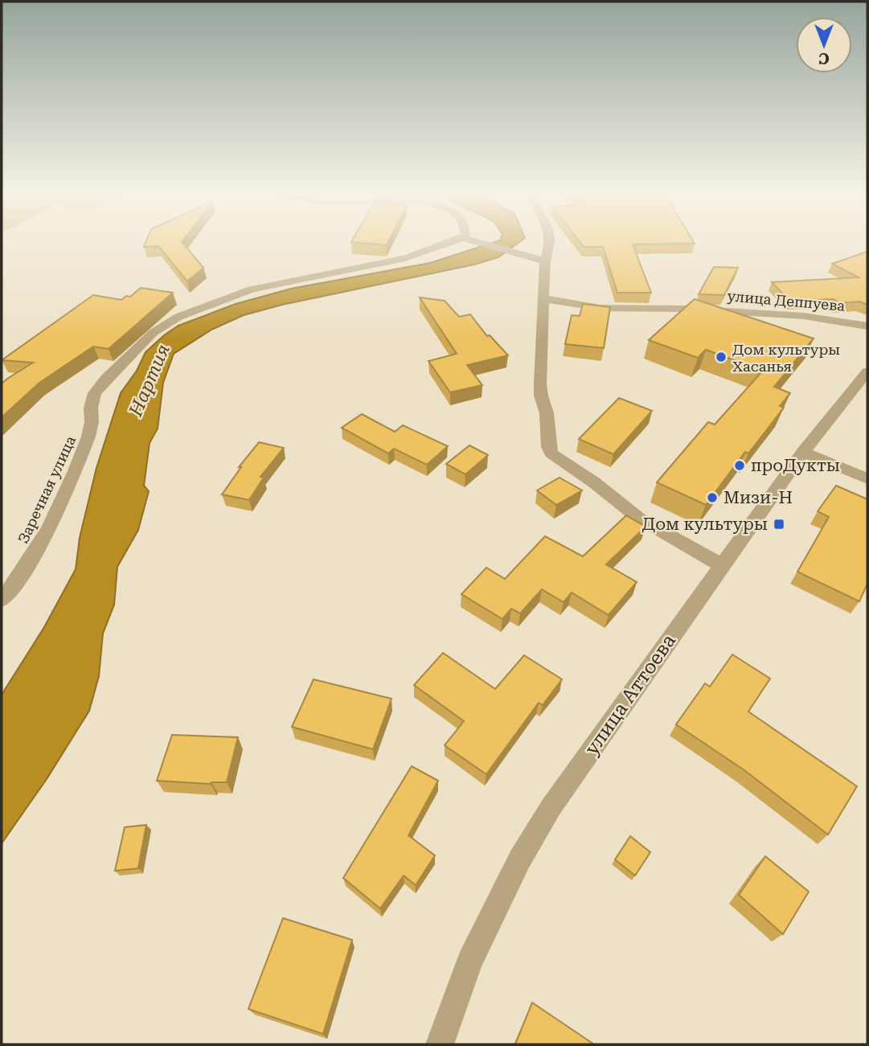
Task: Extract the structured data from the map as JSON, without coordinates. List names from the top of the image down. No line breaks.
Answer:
{"streets":{"street":["улица Деппуева","Заречная улица","улица Аттоева"]},"water":["Нартия"],"places":{"other":["Дом культуры Хасанья","проДукты","Мизи-Н"],"transit":["Дом культуры"]},"north":"bottom"}
